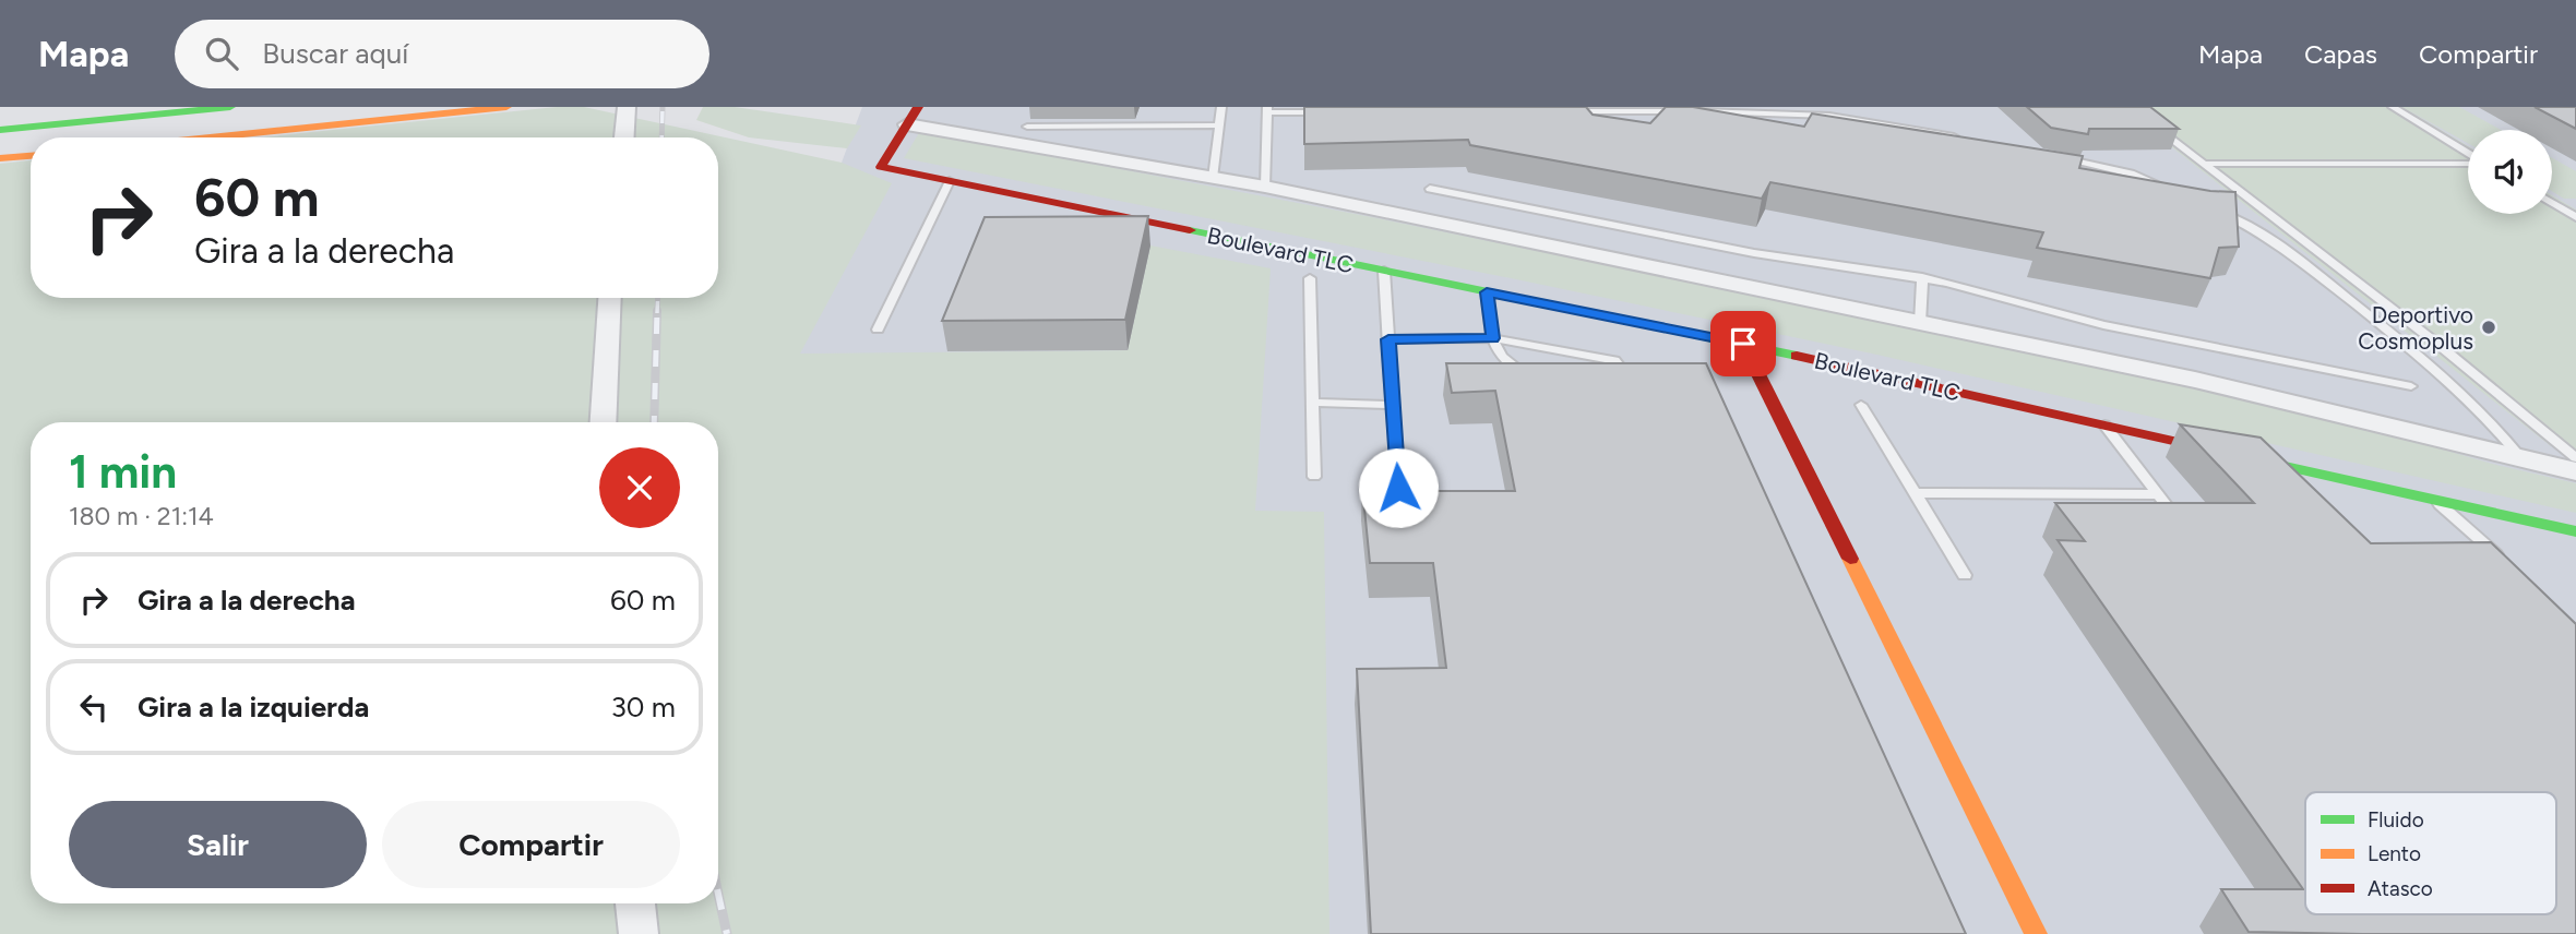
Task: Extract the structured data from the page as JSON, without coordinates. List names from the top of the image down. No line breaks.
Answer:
{"streets":{"main road":["Boulevard TLC"]},"places":["Deportivo Cosmoplus"],"legend":["Fluido","Lento","Atasco"],"page":{"header":"Mapa","search":"Buscar aquí","nav":["Mapa","Capas","Compartir"],"turn":["60 m","Gira a la derecha"],"heading":["1 min","180 m · 21:14"],"list":[{"name":"Gira a la derecha","value":"60 m"},{"name":"Gira a la izquierda","value":"30 m"}],"buttons":["Salir","Compartir"]}}
